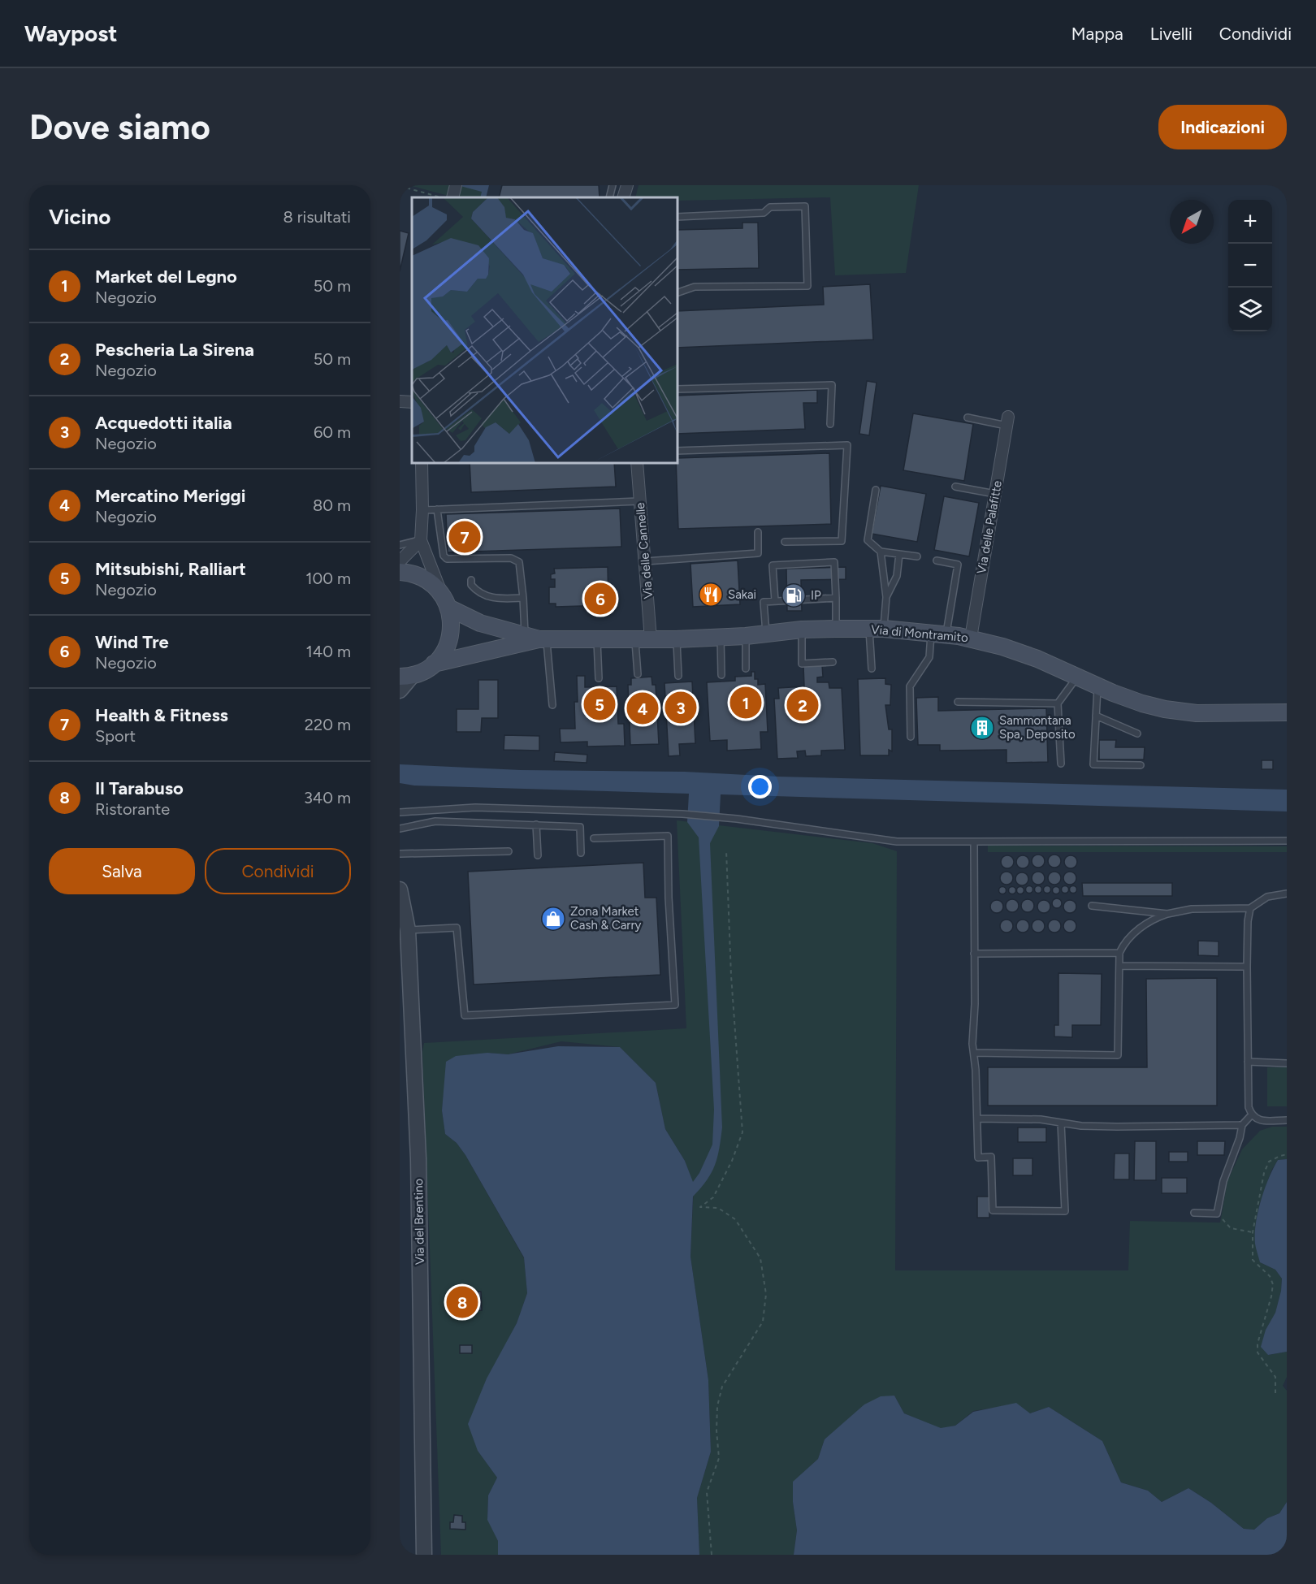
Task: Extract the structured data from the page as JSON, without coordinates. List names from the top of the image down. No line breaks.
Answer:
{"streets":{"main road":["Via di Montramito"],"street":["Via delle Palafitte","Via delle Cannelle","Via del Brentino"]},"crossings":[["Via delle Palafitte","Via di Montramito"],["Via delle Cannelle","Via di Montramito"]],"places":{"restaurant":["Sakai"],"fuel station":["IP"],"building":["Sammontana Spa, Deposito"],"shop":["Zona Market Cash & Carry"]},"north":"bottom left","page":{"header":"Waypost","nav":["Mappa","Livelli","Condividi"],"buttons":["Indicazioni",["Salva","Condividi"]],"title":"Dove siamo","heading":["Vicino","8 risultati"],"map_buttons":["+","−"],"list":[{"mark":"1","name":"Market del Legno","note":"Negozio","value":"50 m"},{"mark":"2","name":"Pescheria La Sirena","note":"Negozio","value":"50 m"},{"mark":"3","name":"Acquedotti italia","note":"Negozio","value":"60 m"},{"mark":"4","name":"Mercatino Meriggi","note":"Negozio","value":"80 m"},{"mark":"5","name":"Mitsubishi, Ralliart","note":"Negozio","value":"100 m"},{"mark":"6","name":"Wind Tre","note":"Negozio","value":"140 m"},{"mark":"7","name":"Health & Fitness","note":"Sport","value":"220 m"},{"mark":"8","name":"Il Tarabuso","note":"Ristorante","value":"340 m"}],"pins":["7","6","1","5","2","3","4","8"]}}
